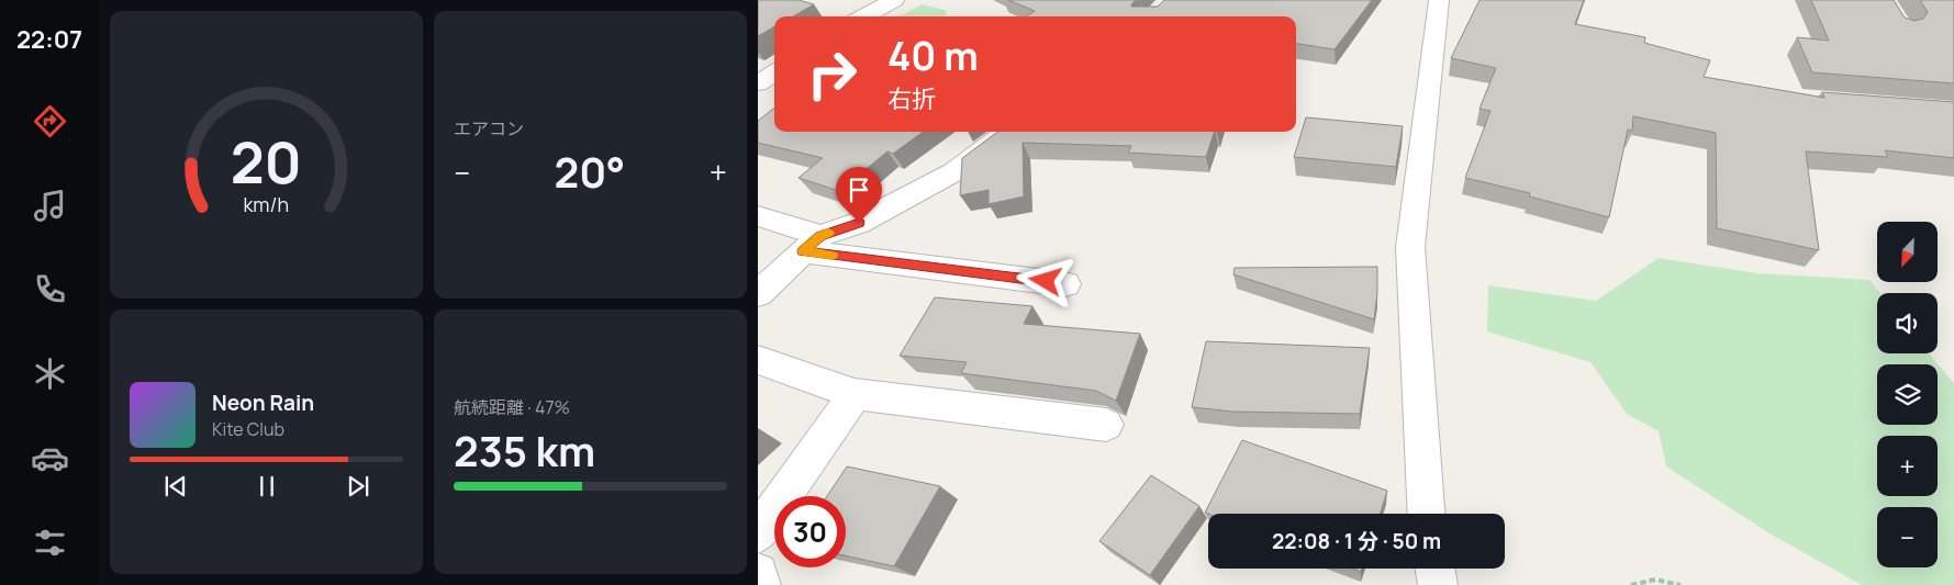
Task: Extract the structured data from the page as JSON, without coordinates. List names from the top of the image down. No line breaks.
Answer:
{"north":"bottom left","page":{"tabs":"22:07","tile":["エアコン",["航続距離 · 47%","235 km"]],"turn":["40 m","右折"],"heat":["−","20°","+"],"map_buttons":["+","−"],"song":["Neon Rain","Kite Club"],"limit":"30","trip":"22:08 · 1 分 · 50 m","gauge":["20","km/h"]}}
